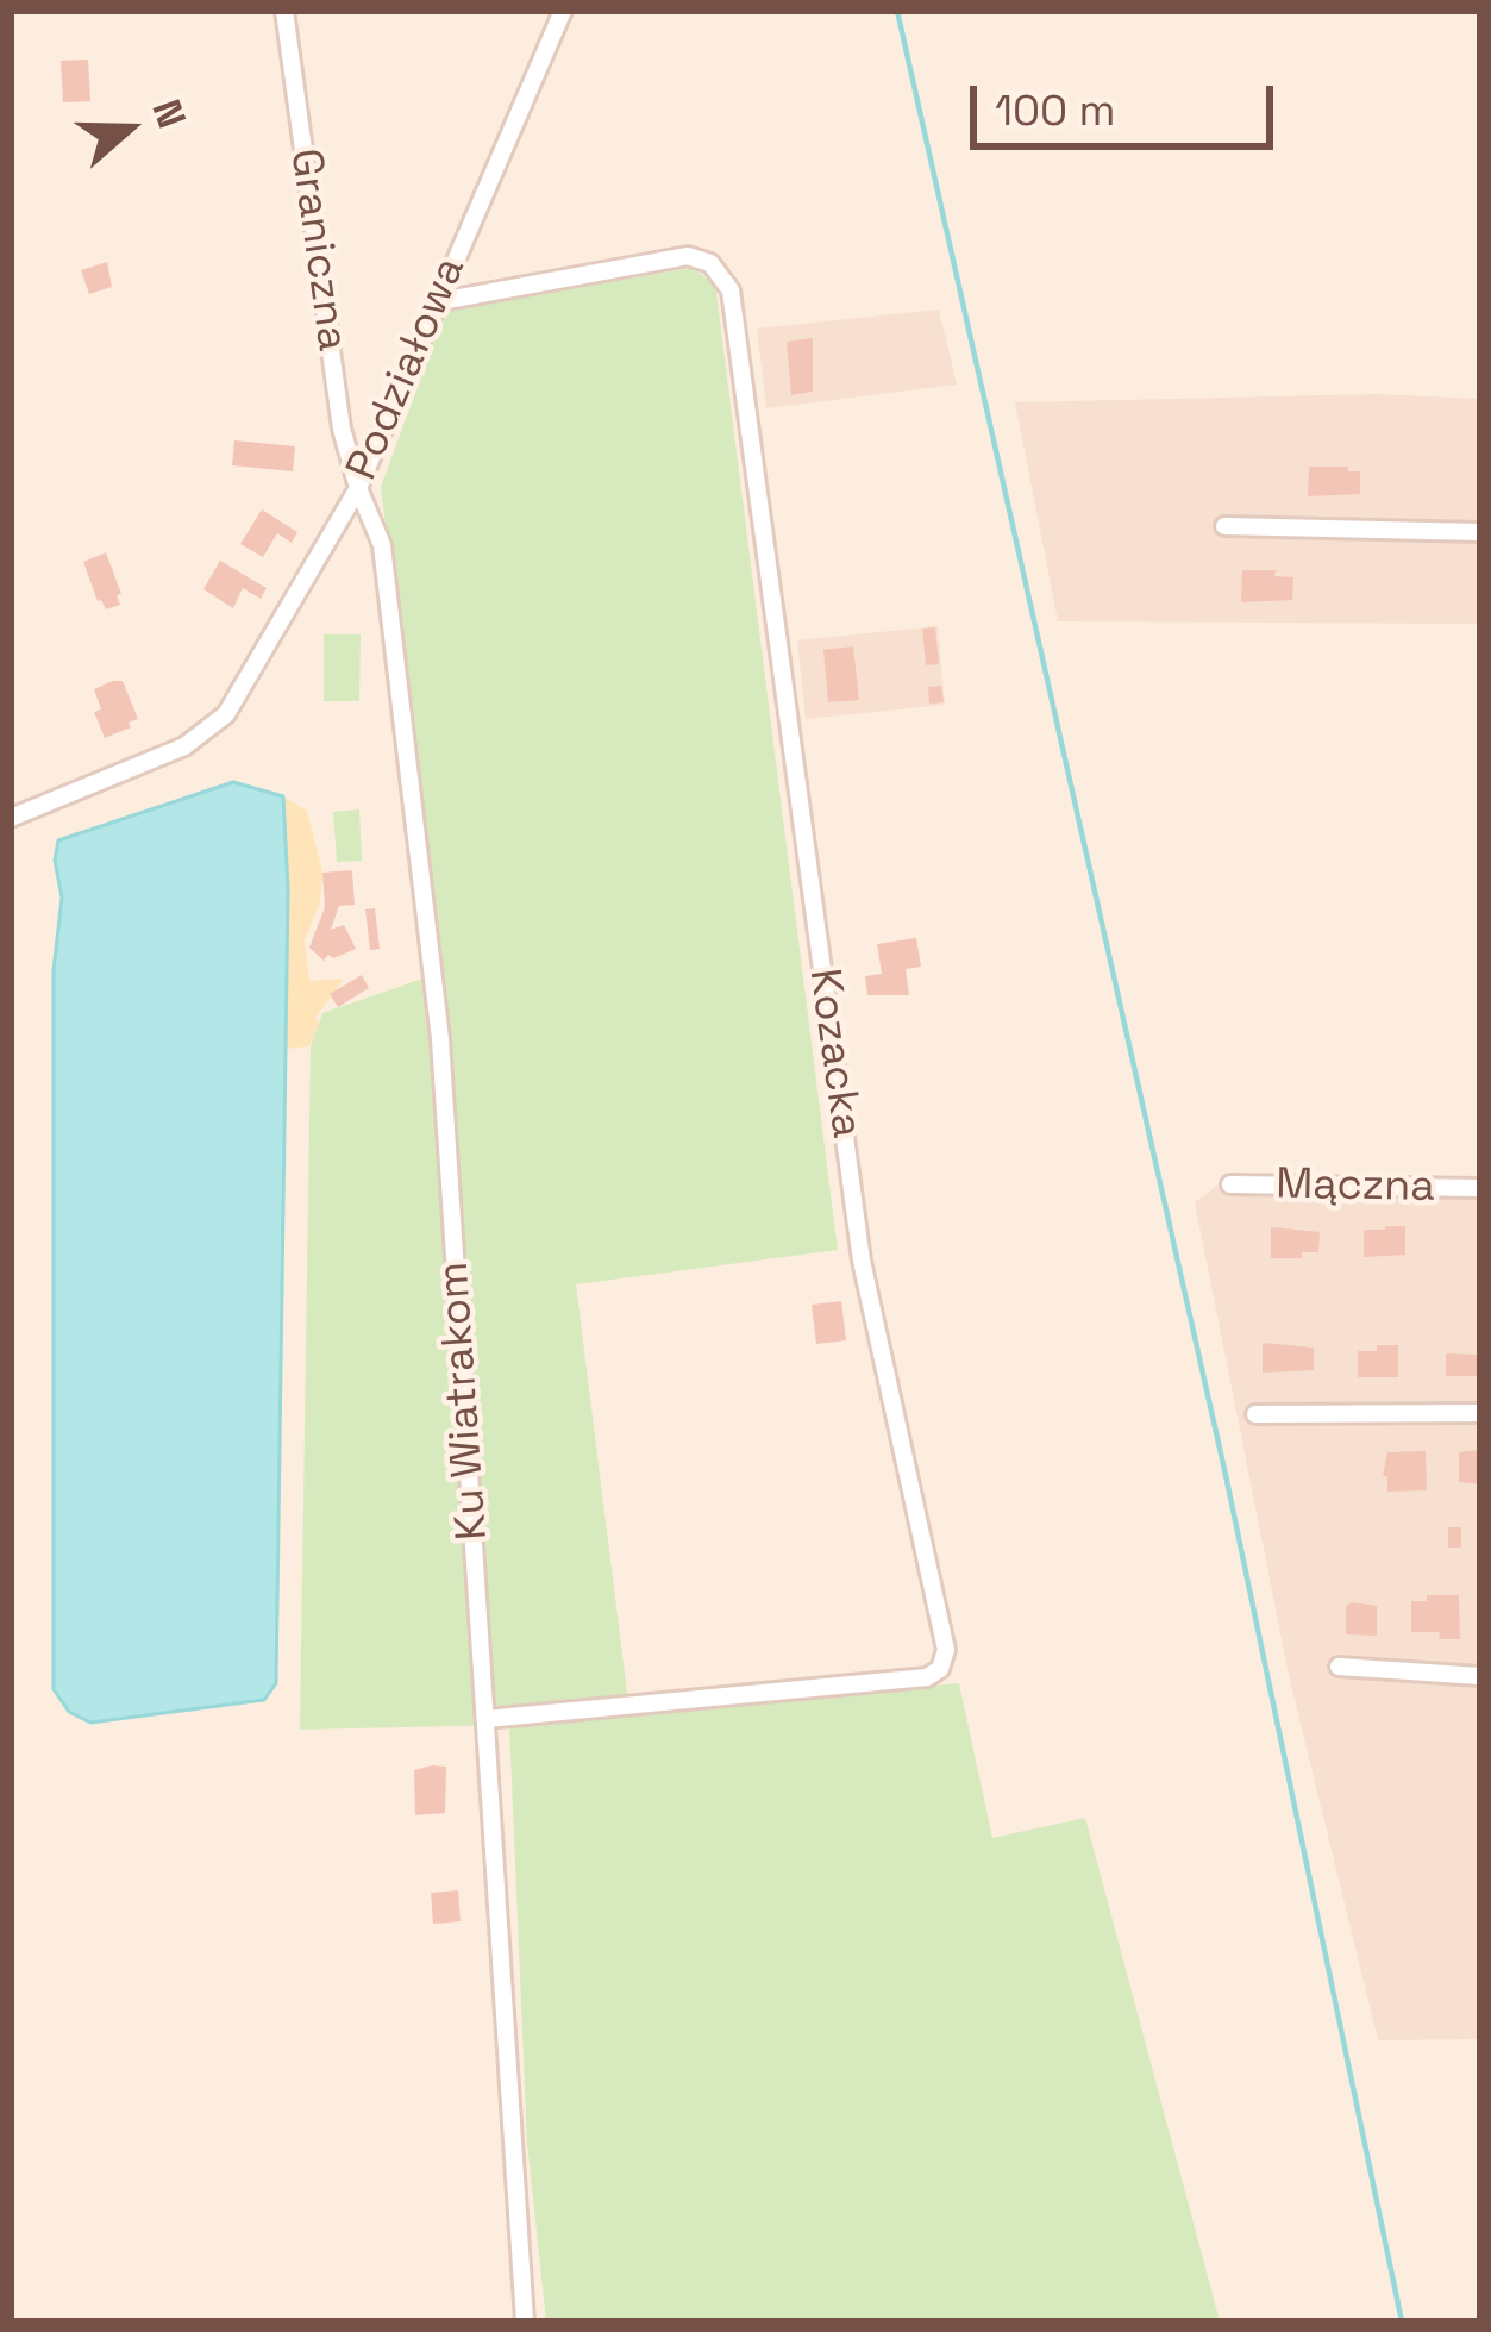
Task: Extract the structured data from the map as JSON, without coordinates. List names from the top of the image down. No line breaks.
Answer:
{"streets":{"street":["Graniczna","Podziałowa","Kozacka","Mączna","Ku Wiatrakom"]},"crossings":[["Graniczna","Podziałowa"],["Graniczna","Ku Wiatrakom"],["Podziałowa","Kozacka"],["Podziałowa","Ku Wiatrakom"],["Kozacka","Ku Wiatrakom"]],"scale_bar":"100 m","north":"right"}
